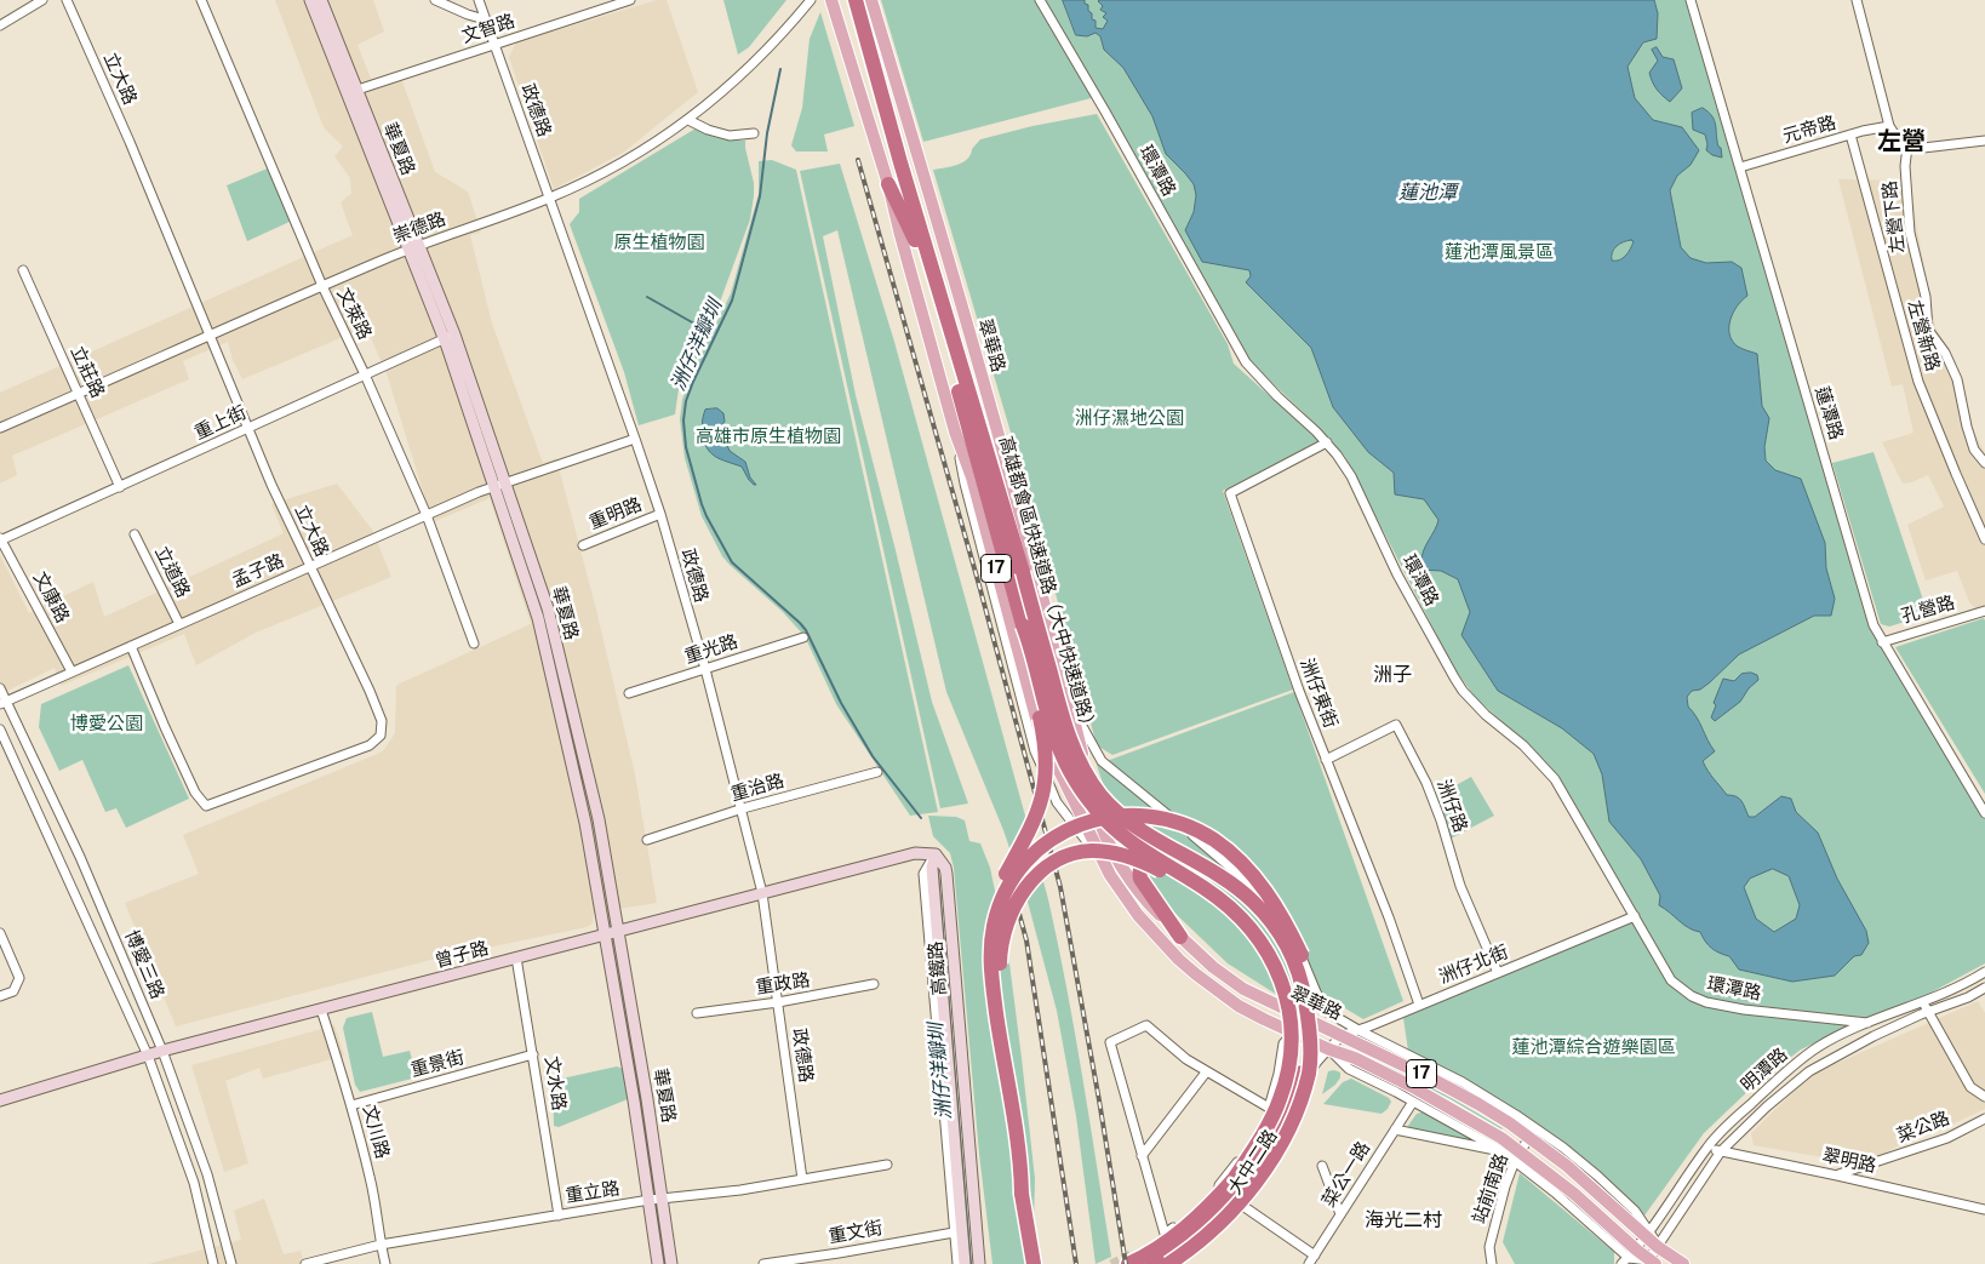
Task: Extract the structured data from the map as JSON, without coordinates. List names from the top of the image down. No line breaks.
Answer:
{"streets":{"highway":["高雄都會區快速道路（大中快速道路）"],"main road":["翠華路","17"],"street":["文智路","立大路","政德路","元帝路","華夏路","環潭路","左營下路","崇德路","文萊路","左營新路","立莊路","蓮潭路","重上街","重明路","孟子路","立道路","文康路","孔營路","重光路","洲仔東街","重治路","洲仔路","曾子路","博愛三路","洲仔北街","高鐵路","重政路","重景街","明潭路","文水路","菜公路","文川路","翠明路","大中二路","菜公一路","站前南路","重立路","重文街"]},"crossings":[["文智路","政德路"],["文智路","華夏路"],["立大路","崇德路"],["立大路","重上街"],["立大路","孟子路"],["政德路","崇德路"],["政德路","重明路"],["政德路","孟子路"],["政德路","重光路"],["政德路","重治路"],["政德路","曾子路"],["政德路","重政路"],["政德路","重立路"],["元帝路","左營新路"],["元帝路","蓮潭路"],["華夏路","崇德路"],["華夏路","重上街"],["華夏路","孟子路"],["華夏路","曾子路"],["華夏路","重立路"],["環潭路","洲仔東街"],["環潭路","洲仔北街"],["環潭路","明潭路"],["崇德路","文萊路"],["崇德路","立莊路"],["文萊路","重上街"],["文萊路","孟子路"],["翠華路","高雄都會區快速道路（大中快速道路）"],["翠華路","洲仔北街"],["翠華路","明潭路"],["翠華路","大中二路"],["翠華路","菜公一路"],["翠華路","站前南路"],["立莊路","重上街"],["蓮潭路","孔營路"],["重上街","文康路"],["孟子路","立道路"],["孟子路","文康路"],["孟子路","博愛三路"],["洲仔東街","洲仔路"],["洲仔東街","洲仔北街"],["洲仔路","洲仔北街"],["曾子路","博愛三路"],["曾子路","高鐵路"],["曾子路","文水路"],["曾子路","文川路"],["洲仔北街","大中二路"],["高鐵路","重文街"],["重景街","文水路"],["重景街","文川路"],["明潭路","翠明路"],["文水路","重立路"],["菜公路","翠明路"],["文川路","重立路"]],"districts":["左營","洲子","海光二村"],"water":["蓮池潭","洲仔洋瓣圳"],"parks":["原生植物園","蓮池潭風景區","洲仔濕地公園","高雄市原生植物園","博愛公園","蓮池潭綜合遊樂園區"]}
